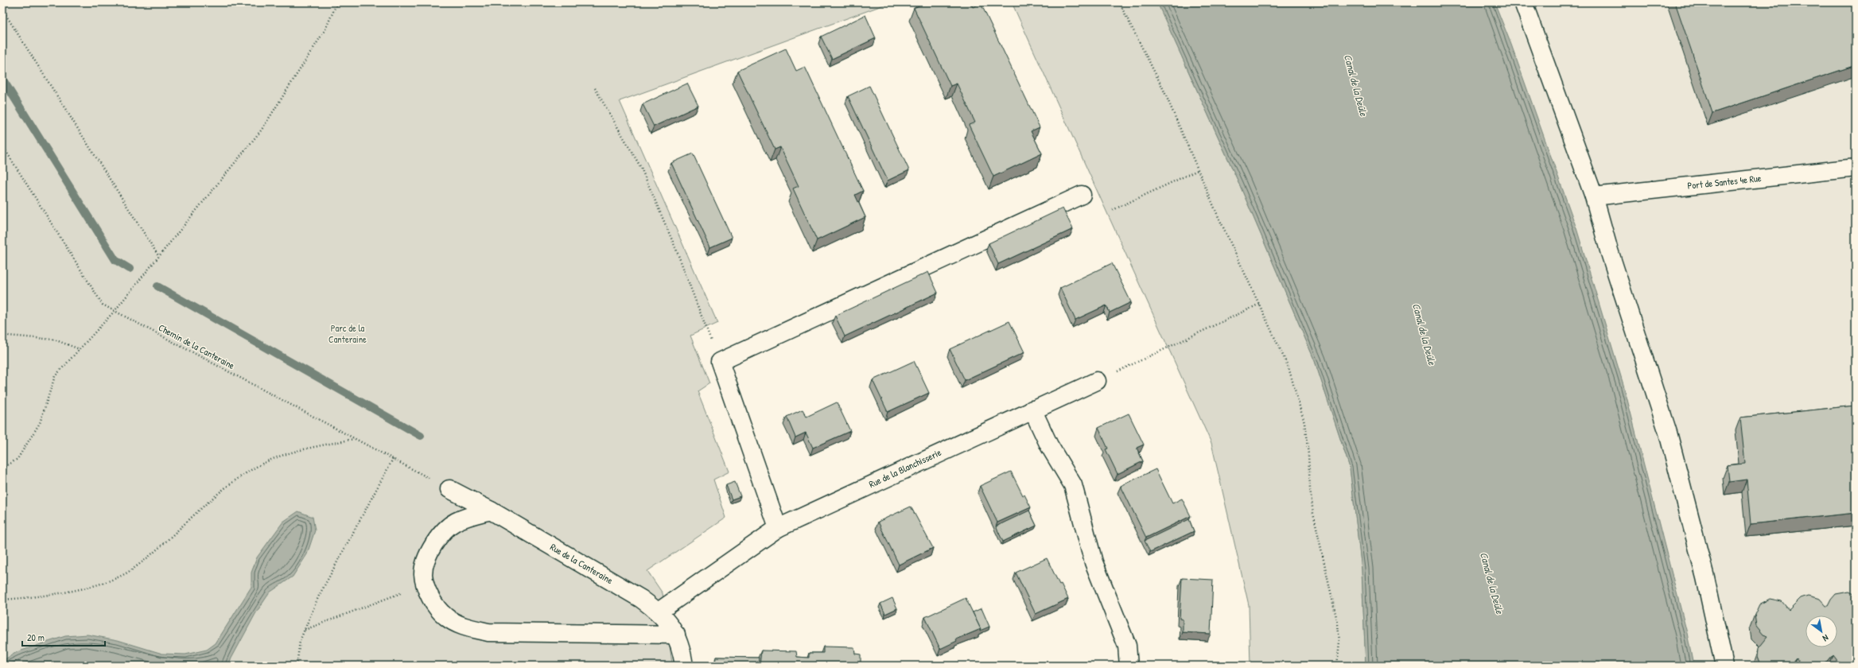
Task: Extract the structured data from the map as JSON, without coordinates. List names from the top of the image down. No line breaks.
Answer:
{"streets":{"street":["Port de Santes 4e Rue","Rue de la Blanchisserie","Rue de la Canteraine"],"path":["Chemin de la Canteraine"]},"crossings":[["Chemin de la Canteraine","Rue de la Canteraine"],["Rue de la Blanchisserie","Rue de la Canteraine"]],"water":["Canal de la Deûle"],"parks":["Parc de la Canteraine"],"scale_bar":"20 m","north":"bottom right"}
